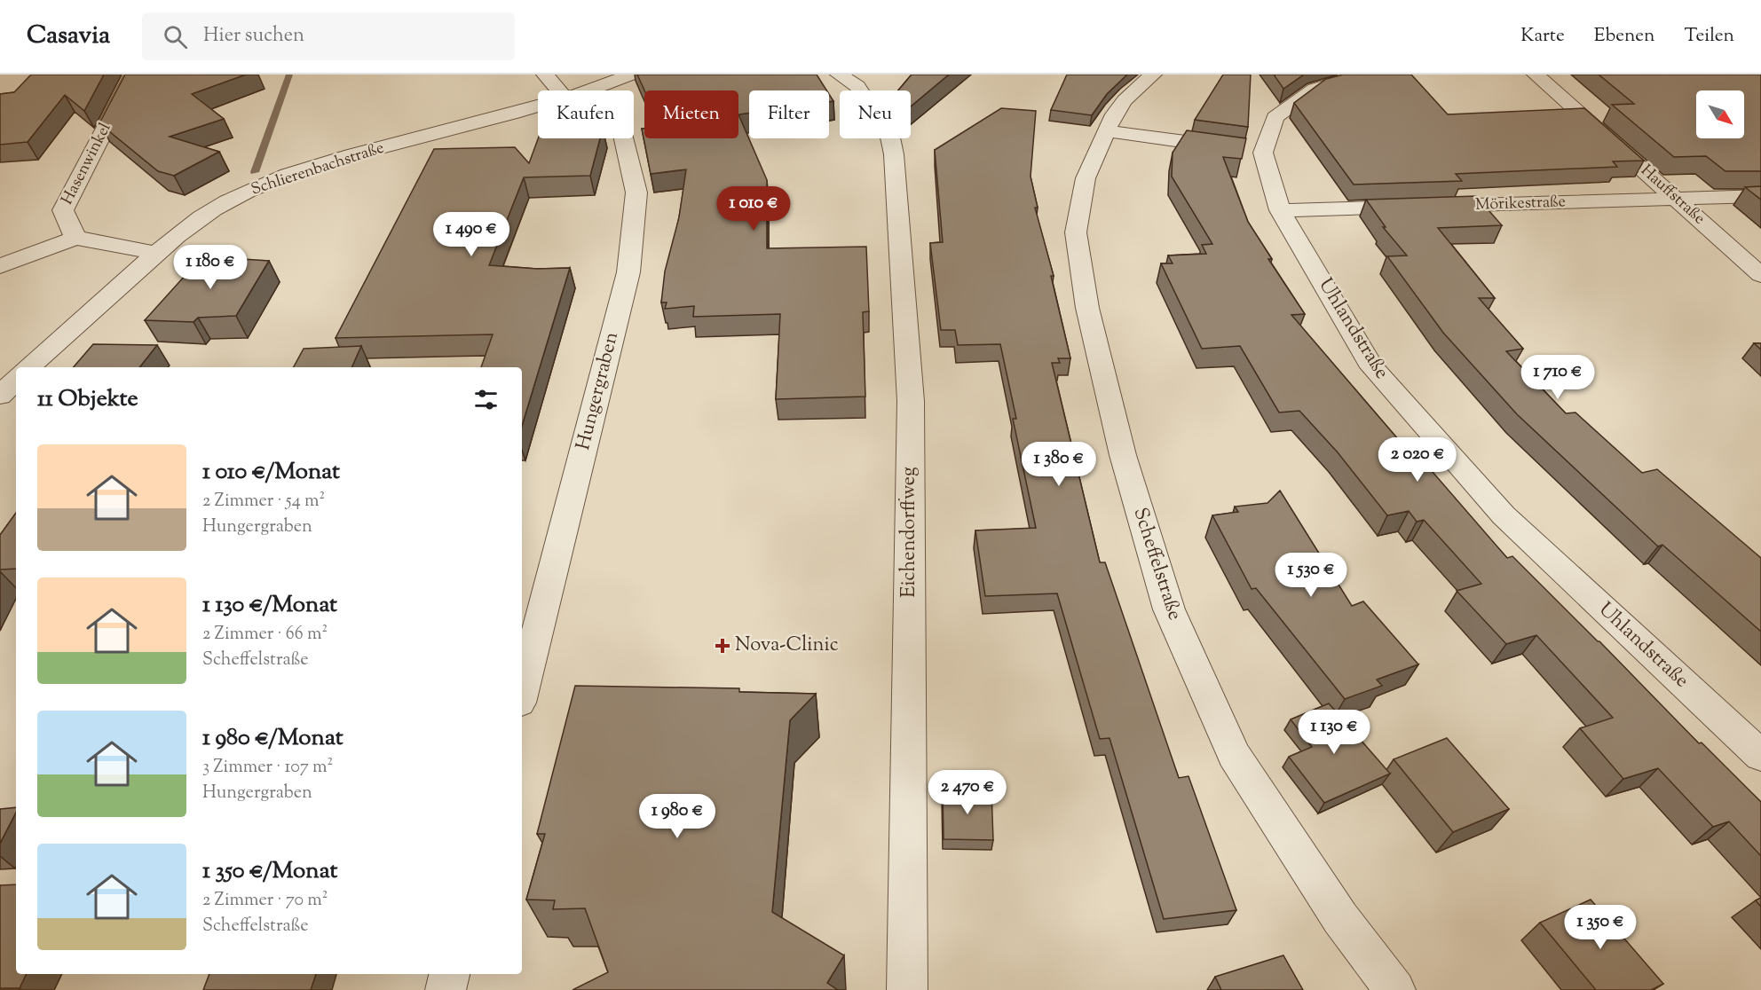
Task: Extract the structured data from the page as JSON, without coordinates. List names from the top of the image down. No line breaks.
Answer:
{"streets":{"street":["Hasenwinkel","Schlierenbachstraße","Hauffstraße","Mörikestraße","Uhlandstraße","Hungergraben","Eichendorffweg","Scheffelstraße"]},"crossings":[["Hasenwinkel","Schlierenbachstraße"],["Hauffstraße","Mörikestraße"],["Mörikestraße","Uhlandstraße"]],"places":{"health":["Nova-Clinic"]},"north":"bottom right","page":{"header":"Casavia","search":"Hier suchen","nav":["Karte","Ebenen","Teilen"],"chip":["Kaufen","Mieten","Filter","Neu"],"price":["1 010 €","1 490 €","1 180 €","1 710 €","2 020 €","1 380 €","1 530 €","1 130 €","2 470 €","1 980 €","1 350 €"],"heading":"11 Objekte","list":[{"name":"1 010 €/Monat","note":"2 Zimmer · 54 m² · Hungergraben"},{"name":"1 130 €/Monat","note":"2 Zimmer · 66 m² · Scheffelstraße"},{"name":"1 980 €/Monat","note":"3 Zimmer · 107 m² · Hungergraben"},{"name":"1 350 €/Monat","note":"2 Zimmer · 70 m² · Scheffelstraße"}]}}
